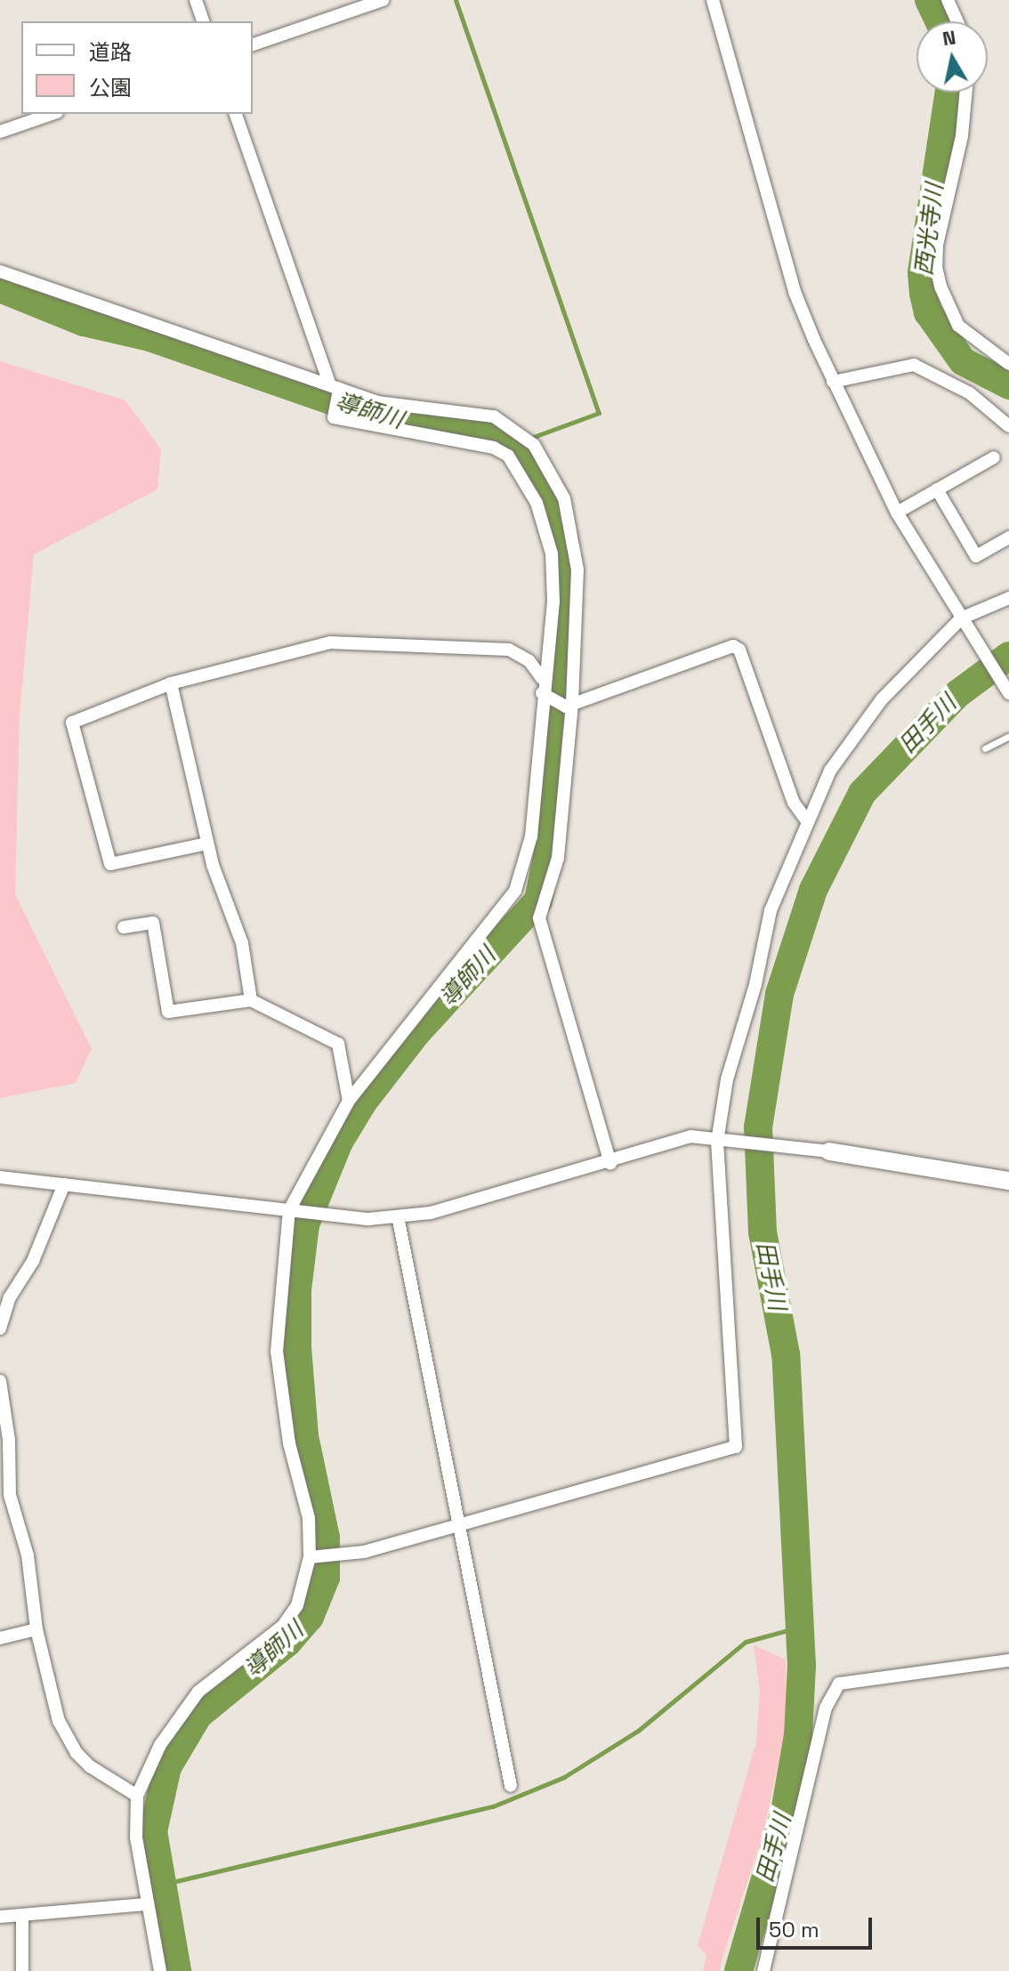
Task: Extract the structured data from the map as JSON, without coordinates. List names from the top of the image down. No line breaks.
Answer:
{"water":["西光寺川","導師川","田手川"],"legend":["道路","公園"],"scale_bar":"50 m","north":"top"}
